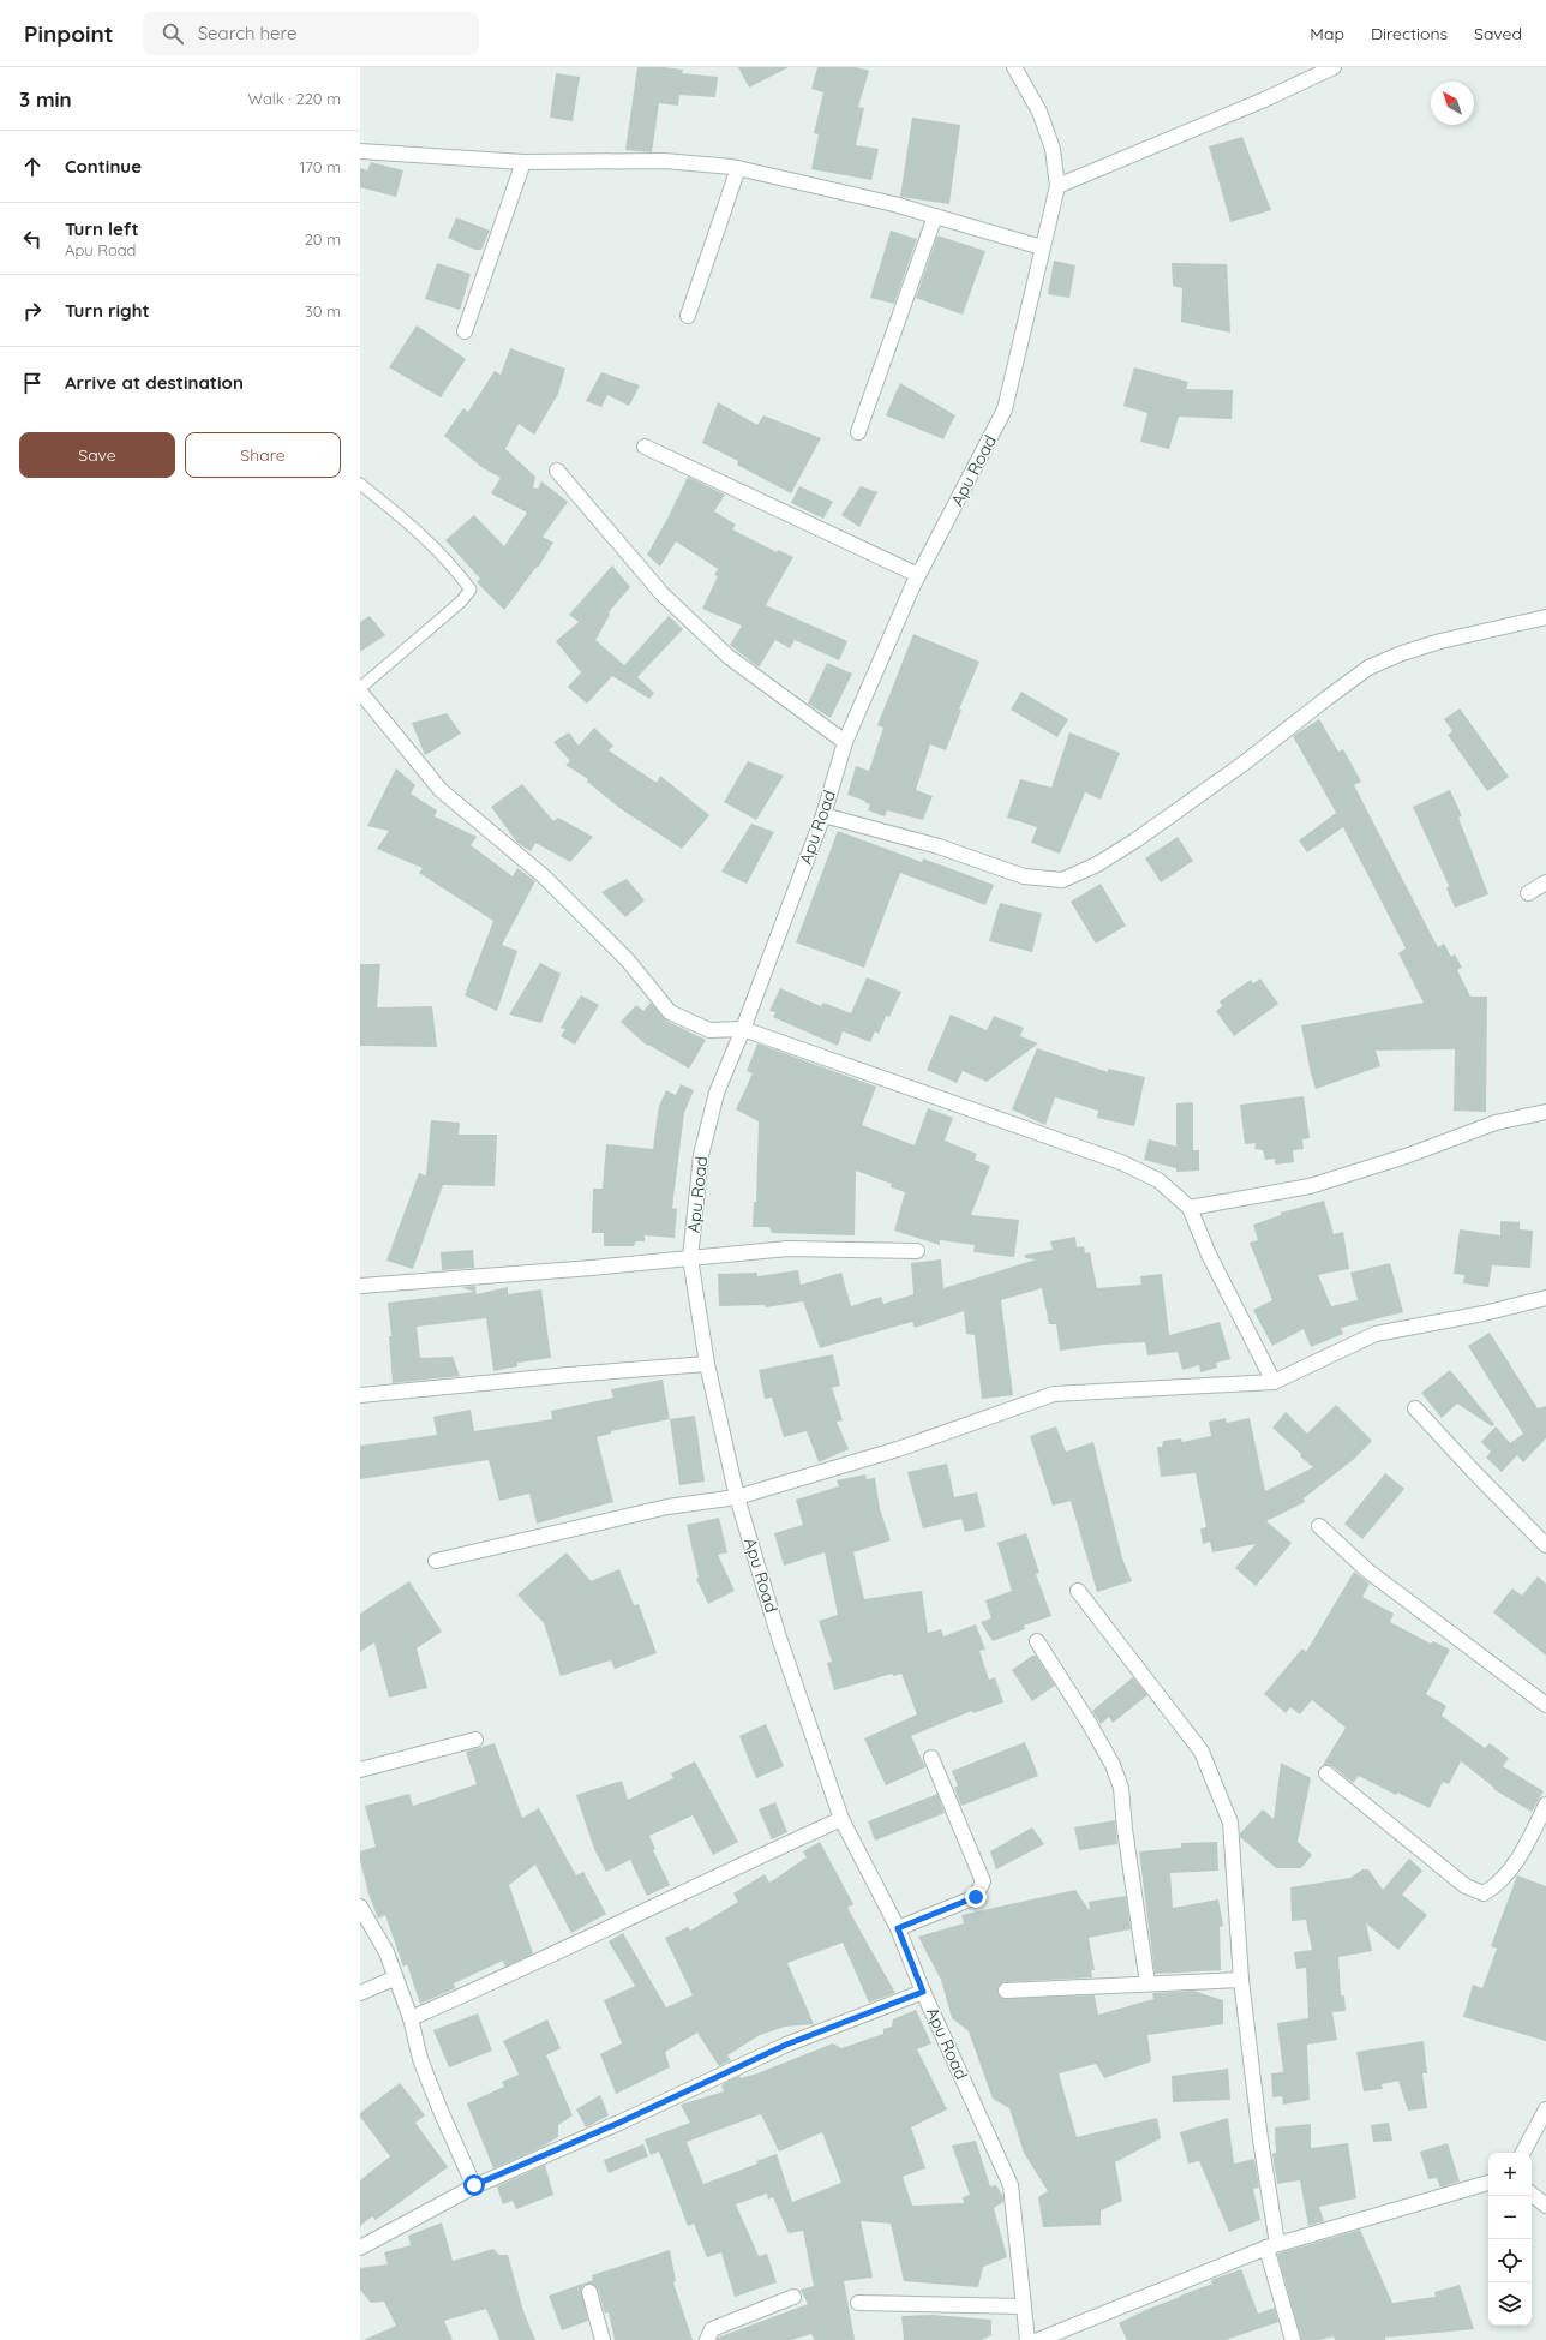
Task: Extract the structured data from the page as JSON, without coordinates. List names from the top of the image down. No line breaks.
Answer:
{"streets":{"street":["Apu Road"]},"north":"top left","page":{"header":"Pinpoint","search":"Search here","nav":["Map","Directions","Saved"],"heading":["3 min","Walk · 220 m"],"list":[["Continue","170 m"],["Turn left","Apu Road","20 m"],["Turn right","30 m"],"Arrive at destination"],"buttons":["Save","Share"],"map_buttons":["+","−"]}}
